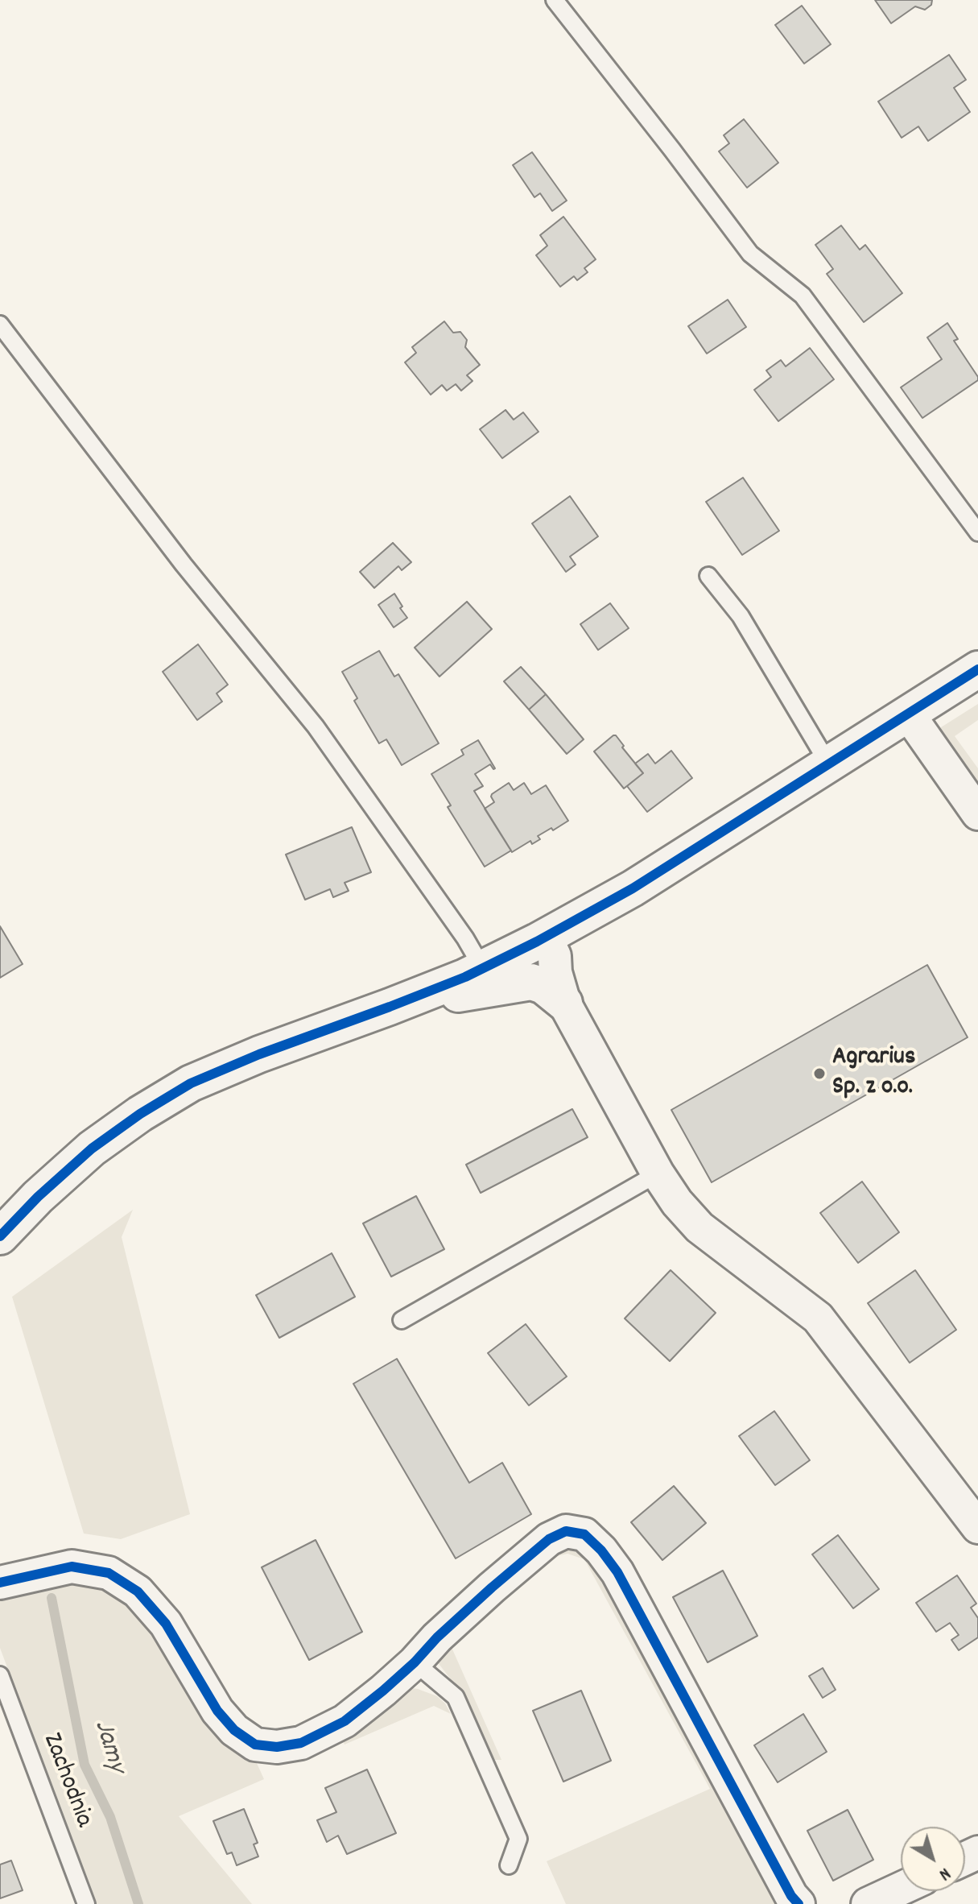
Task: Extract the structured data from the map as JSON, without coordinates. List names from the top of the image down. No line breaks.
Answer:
{"streets":{"lane":["Zachodnia"]},"water":["Jamy"],"places":["Agrarius Sp. z o.o."],"north":"bottom right"}
